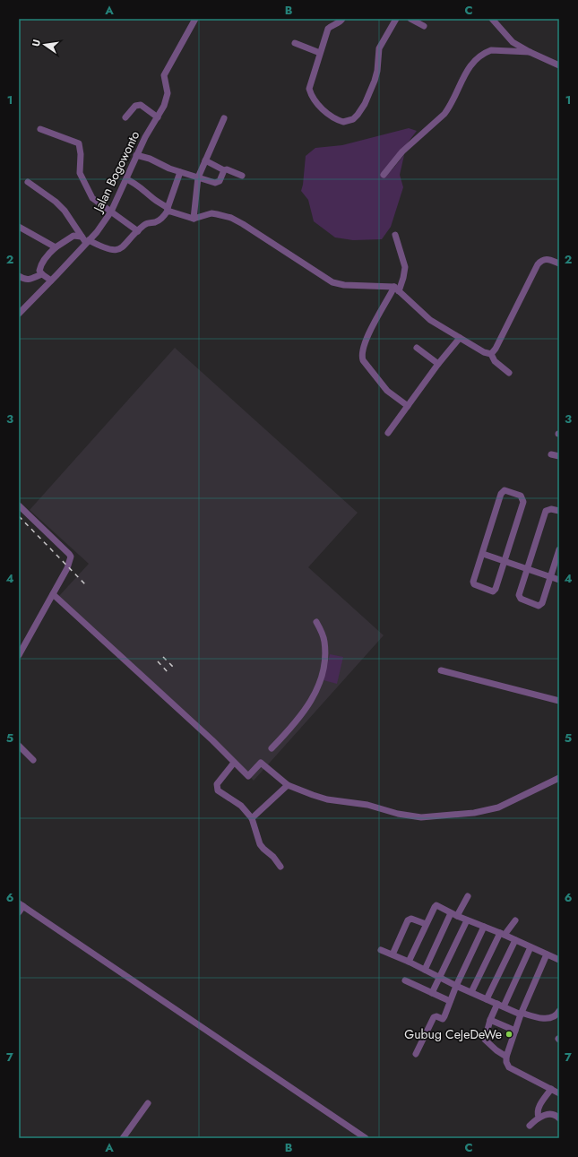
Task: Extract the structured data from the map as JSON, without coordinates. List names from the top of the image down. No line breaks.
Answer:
{"streets":{"street":["Jalan Bogowonto"]},"places":["Gubug CeJeDeWe"],"north":"left","grid":{"columns":["A","B","C"],"rows":["1","2","3","4","5","6","7"]}}
